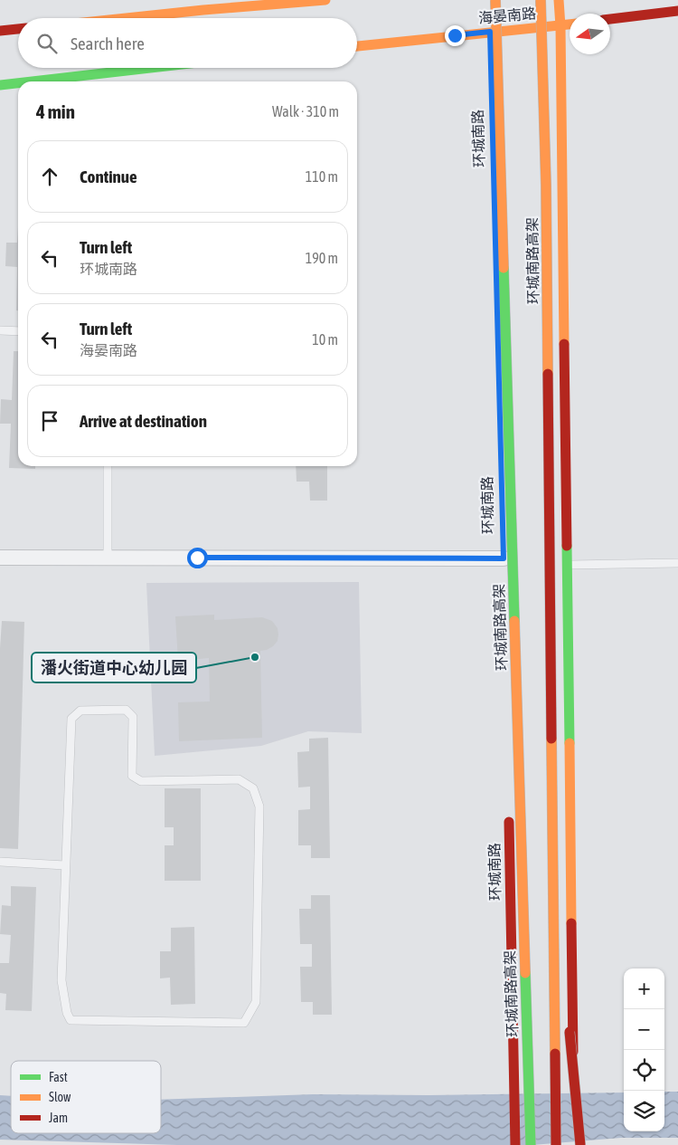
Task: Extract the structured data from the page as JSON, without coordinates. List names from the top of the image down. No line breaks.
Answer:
{"streets":{"main road":["海晏南路","环城南路","环城南路高架"]},"crossings":[["海晏南路","环城南路"]],"places":["潘火街道中心幼儿园"],"legend":["Fast","Slow","Jam"],"north":"left","page":{"search":"Search here","heading":["4 min","Walk · 310 m"],"list":[["Continue","110 m"],["Turn left","环城南路","190 m"],["Turn left","海晏南路","10 m"],"Arrive at destination"],"map_buttons":["+","−"]}}
